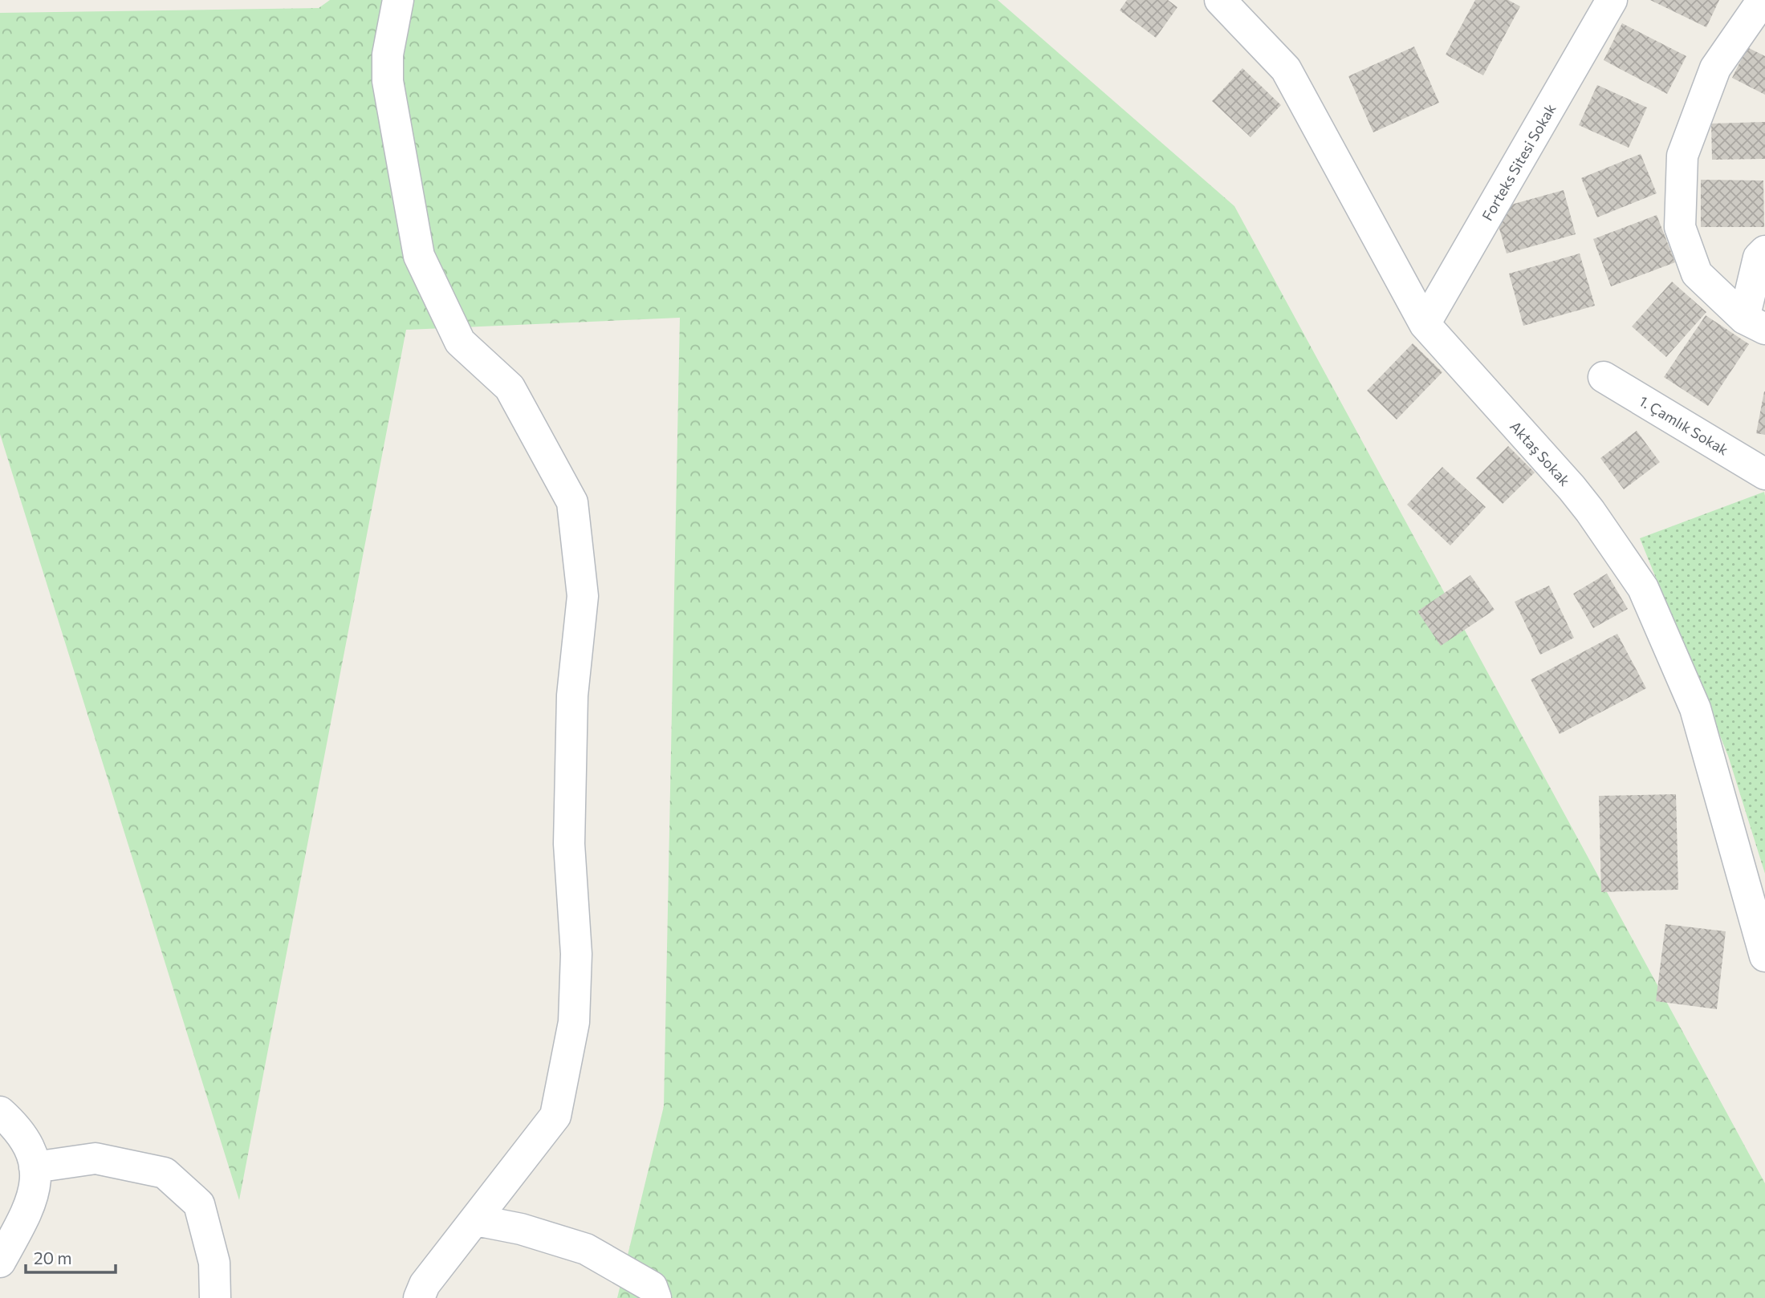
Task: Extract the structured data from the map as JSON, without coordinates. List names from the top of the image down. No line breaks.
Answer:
{"streets":{"street":["Forteks Sitesi Sokak","1. Çamlık Sokak","Aktaş Sokak"]},"crossings":[["Forteks Sitesi Sokak","Aktaş Sokak"]],"scale_bar":"20 m"}
